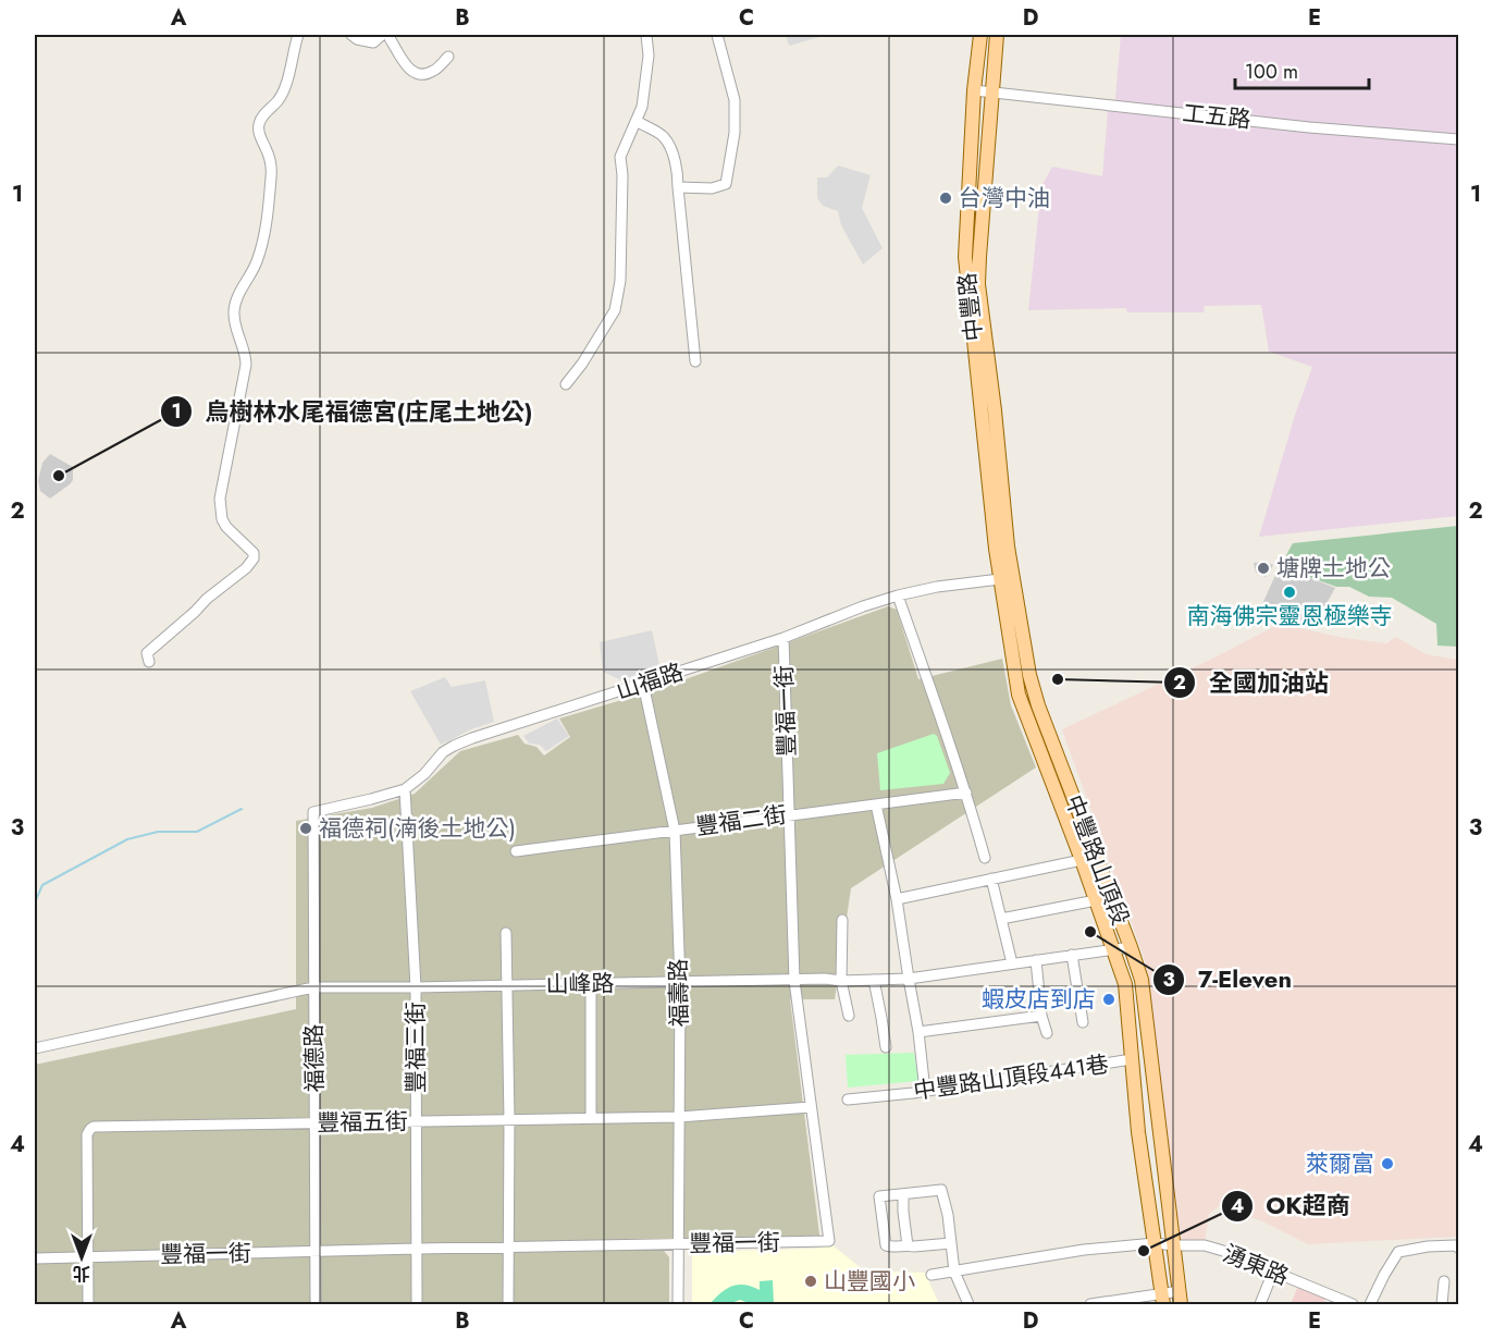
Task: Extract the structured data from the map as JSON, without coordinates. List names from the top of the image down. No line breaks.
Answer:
{"streets":{"main road":["中豐路","中豐路山頂段"],"street":["工五路","山福路","豐福一街","豐福二街","山峰路","福壽路","豐福三街","福德路","中豐路山頂段441巷","豐福五街","湧東路"]},"crossings":[["工五路","中豐路"],["中豐路","山福路"],["中豐路","中豐路山頂段"],["山福路","豐福一街"],["山福路","中豐路山頂段"],["山福路","福壽路"],["山福路","豐福三街"],["山福路","福德路"],["豐福一街","豐福二街"],["豐福一街","山峰路"],["豐福一街","福壽路"],["豐福一街","豐福三街"],["豐福一街","福德路"],["豐福一街","豐福五街"],["豐福二街","福壽路"],["中豐路山頂段","山峰路"],["中豐路山頂段","中豐路山頂段441巷"],["中豐路山頂段","湧東路"],["山峰路","福壽路"],["山峰路","豐福三街"],["山峰路","福德路"],["福壽路","豐福五街"],["豐福三街","豐福五街"],["福德路","豐福五街"]],"places":["台灣中油","烏樹林水尾福德宮(庄尾土地公)","塘牌土地公","南海佛宗靈恩極樂寺","全國加油站","福德祠(湳後土地公)","7-Eleven","蝦皮店到店","萊爾富","OK超商","山豐國小"],"scale_bar":"100 m","north":"bottom","grid":{"columns":["A","B","C","D","E"],"rows":["1","2","3","4"]}}
